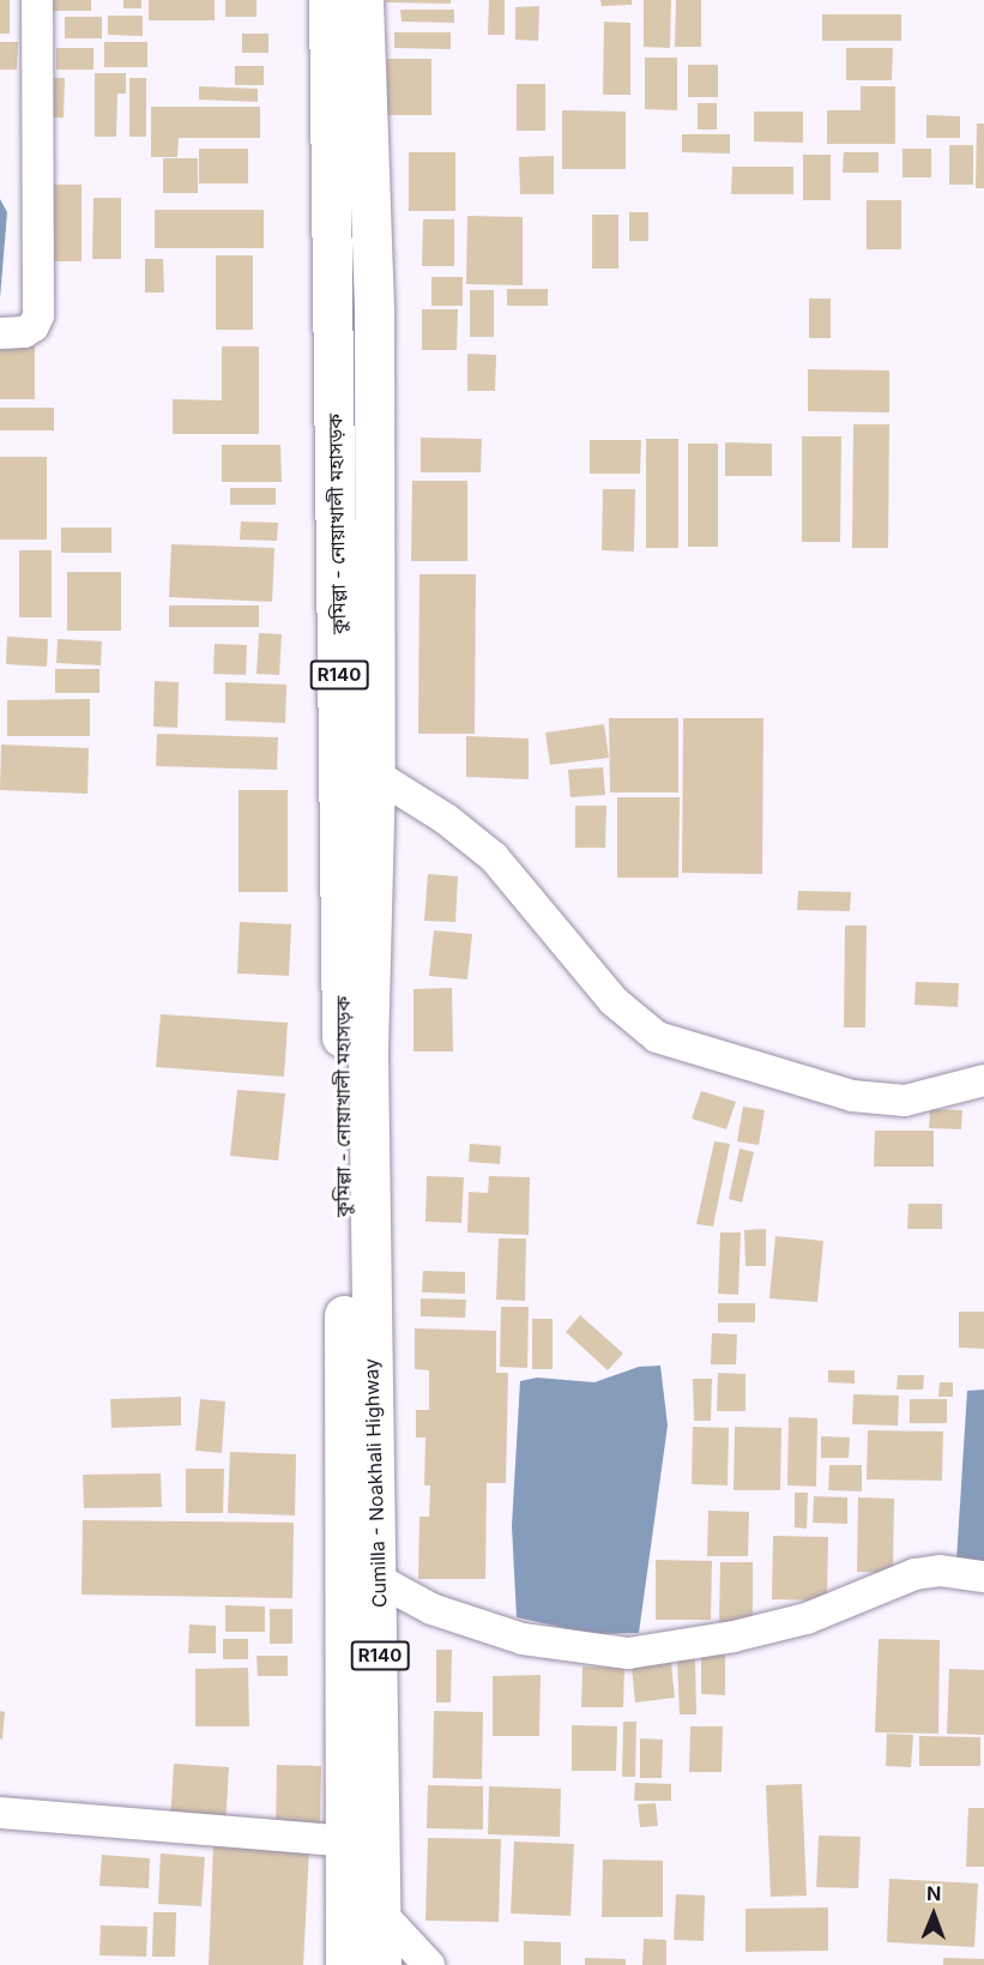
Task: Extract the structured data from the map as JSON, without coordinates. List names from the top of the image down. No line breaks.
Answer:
{"streets":{"main road":["কুমিল্লা - নোয়াখালী মহাসড়ক","R140","Cumilla - Noakhali Highway"]},"crossings":[["কুমিল্লা - নোয়াখালী মহাসড়ক","Cumilla - Noakhali Highway"]],"north":"top"}
